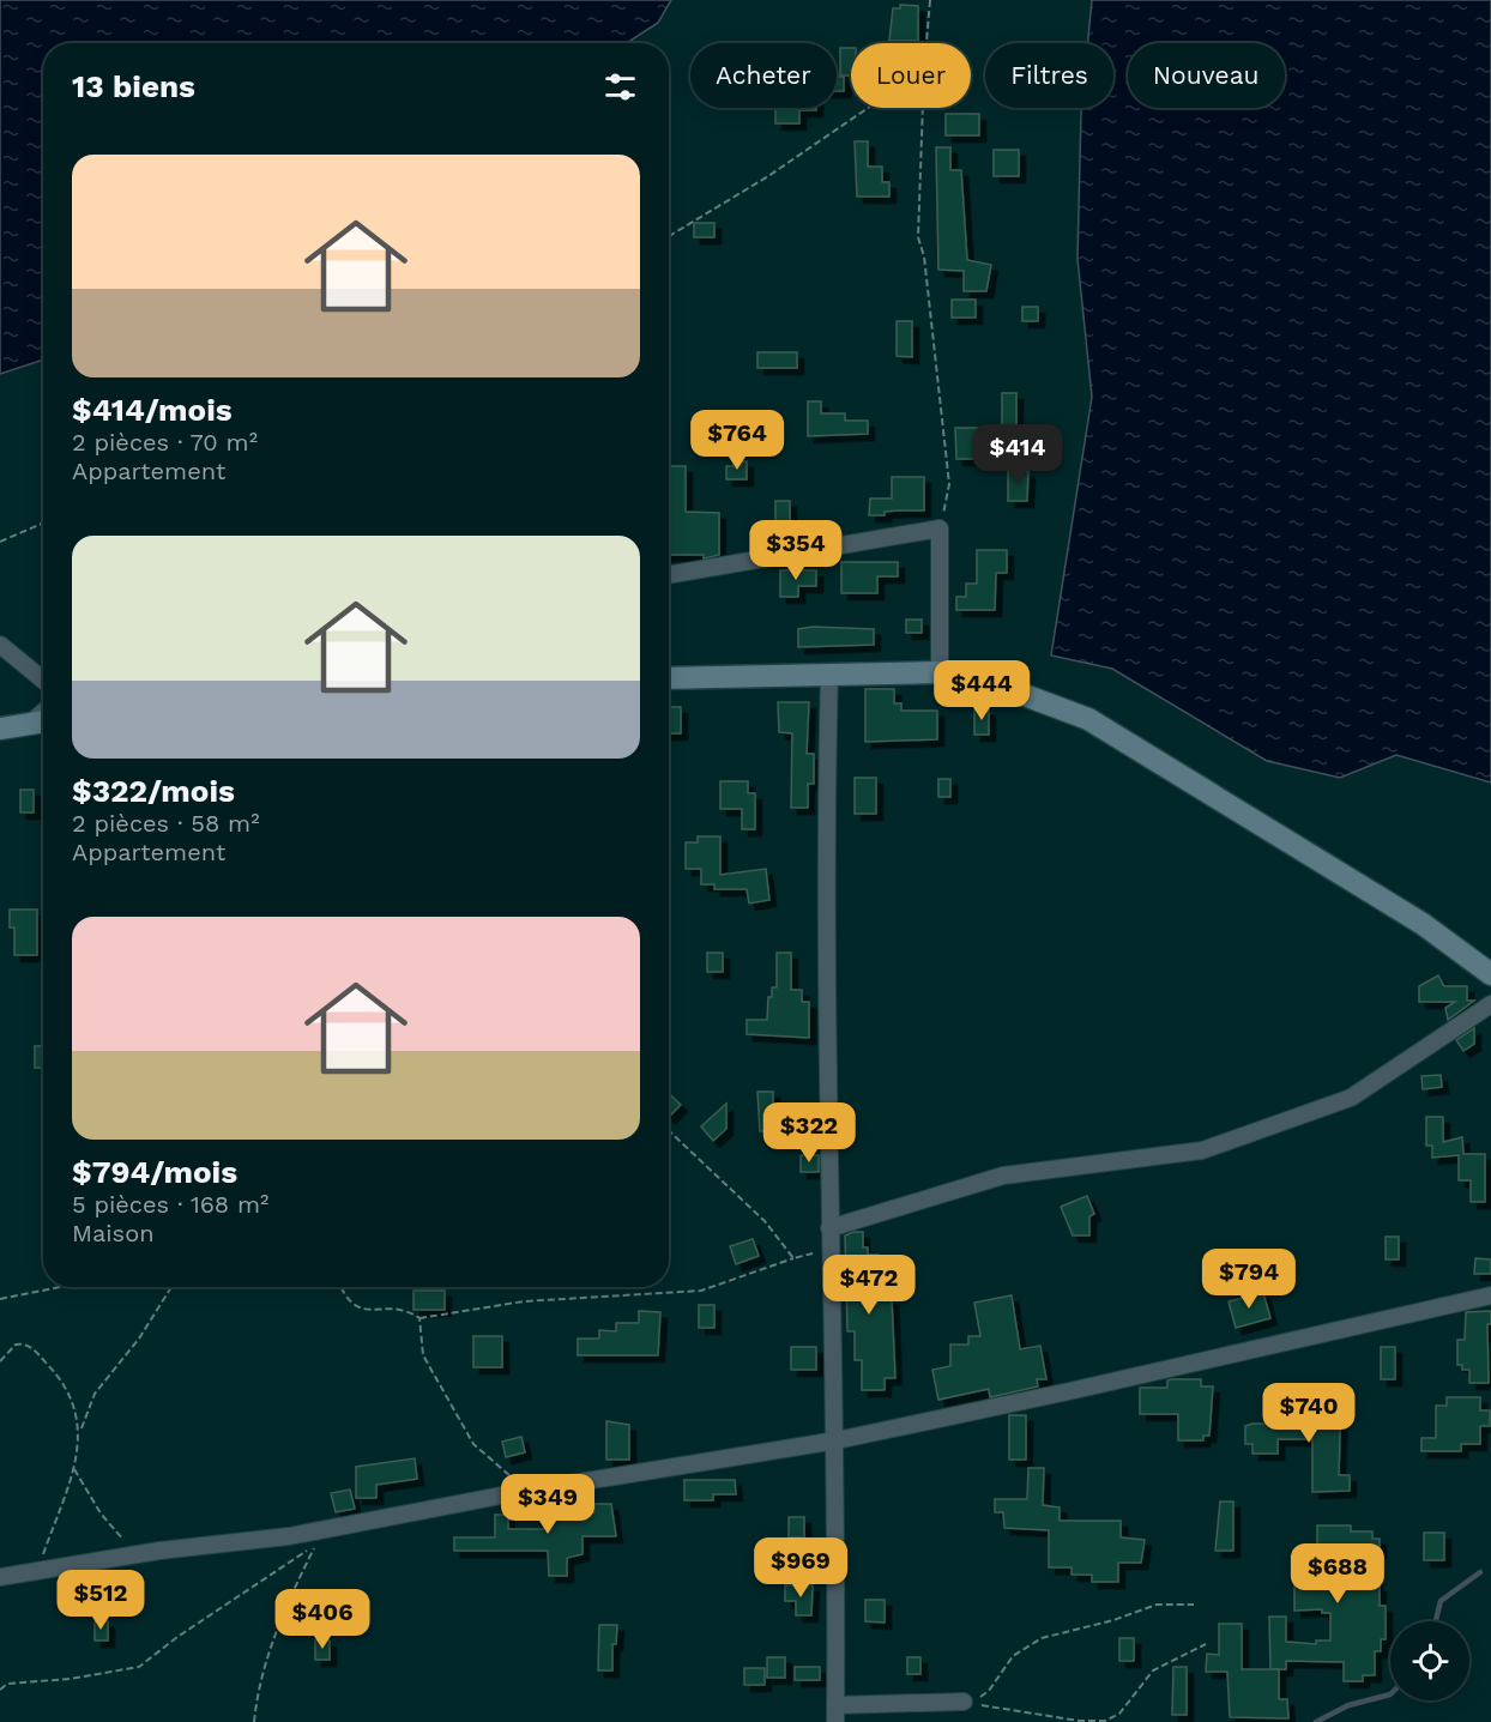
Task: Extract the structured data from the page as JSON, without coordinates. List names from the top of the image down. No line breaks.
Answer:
{"page":{"chip":["Acheter","Louer","Filtres","Nouveau"],"heading":"13 biens","list":[{"name":"$414/mois","note":"2 pièces · 70 m² · Appartement"},{"name":"$322/mois","note":"2 pièces · 58 m² · Appartement"},{"name":"$794/mois","note":"5 pièces · 168 m² · Maison"}],"price":["$764","$414","$354","$444","$322","$794","$472","$740","$349","$969","$688","$512","$406"]}}
